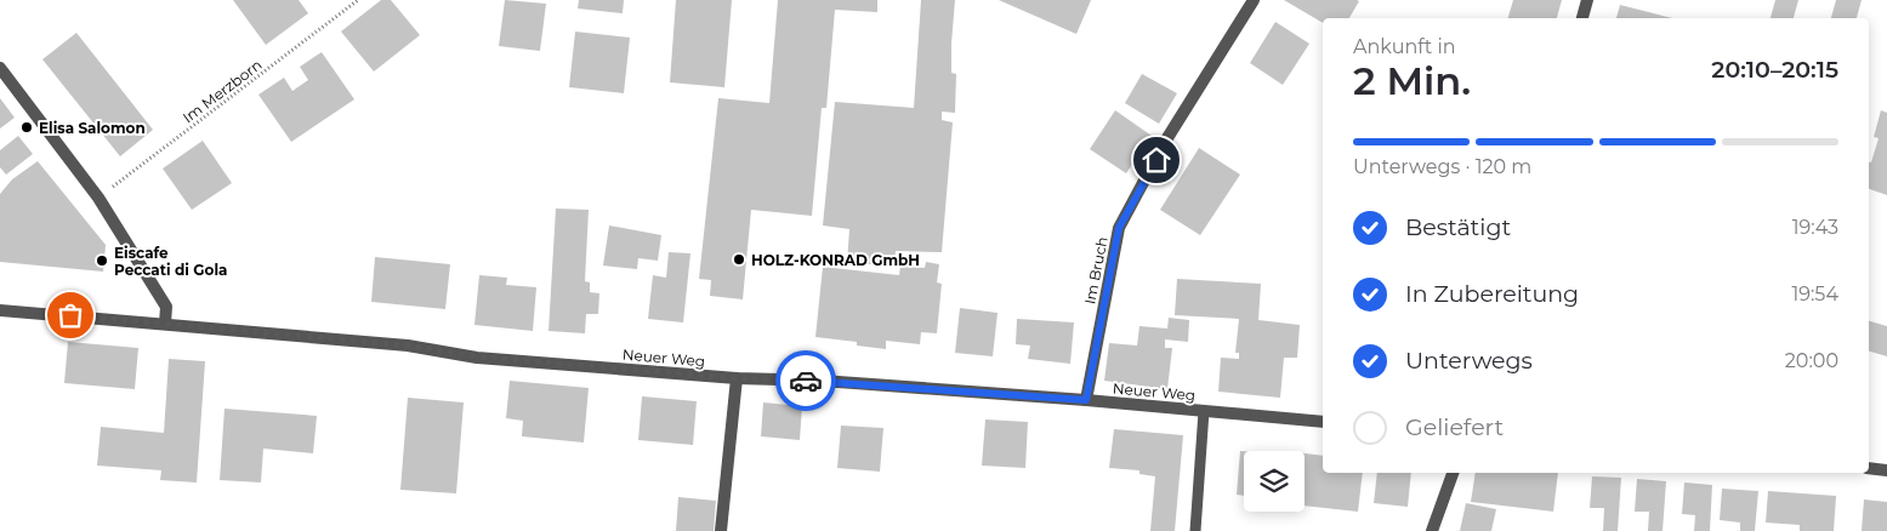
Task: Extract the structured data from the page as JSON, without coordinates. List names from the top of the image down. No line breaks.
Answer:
{"streets":{"street":["Im Bruch","Neuer Weg"],"path":["Im Merzborn"]},"crossings":[["Im Bruch","Neuer Weg"]],"places":["Elisa Salomon","HOLZ-KONRAD GmbH","Eiscafe Peccati di Gola"],"page":{"heading":["2 Min.","Ankunft in","20:10–20:15"],"bar":"Unterwegs · 120 m","list":[["Bestätigt","19:43"],["In Zubereitung","19:54"],["Unterwegs","20:00"],"Geliefert"]}}
